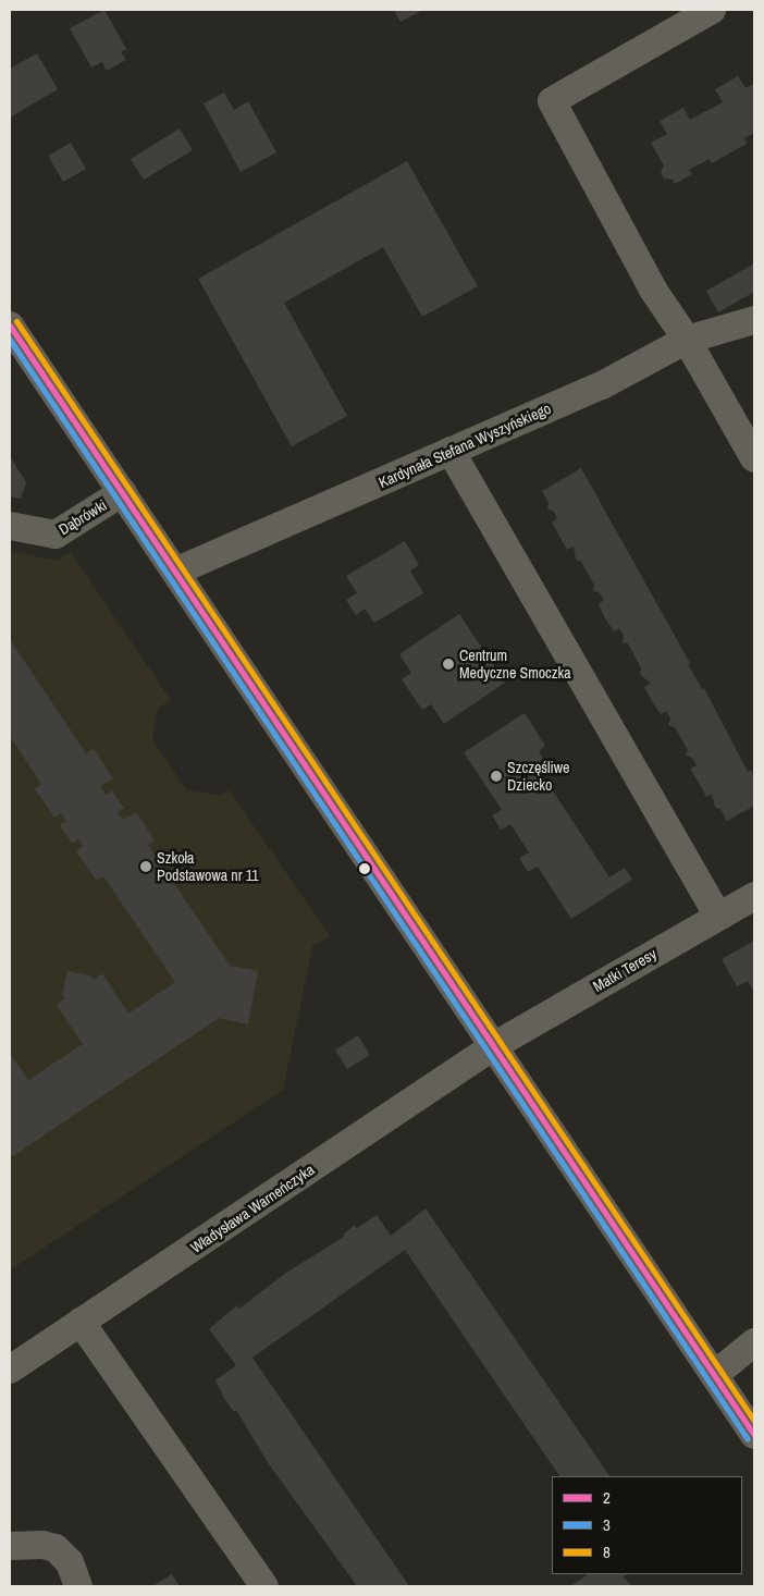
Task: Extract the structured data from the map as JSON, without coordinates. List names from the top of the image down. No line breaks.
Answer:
{"streets":{"street":["Kardynała Stefana Wyszyńskiego","Dąbrówki","Matki Teresy","Władysława Warneńczyka"]},"crossings":[["Matki Teresy","Władysława Warneńczyka"]],"places":["Centrum Medyczne Smoczka","Szczęśliwe Dziecko","Szkoła Podstawowa nr 11"],"lines":["transit line 8","transit line 2","transit line 3"],"legend":["2","3","8"]}
